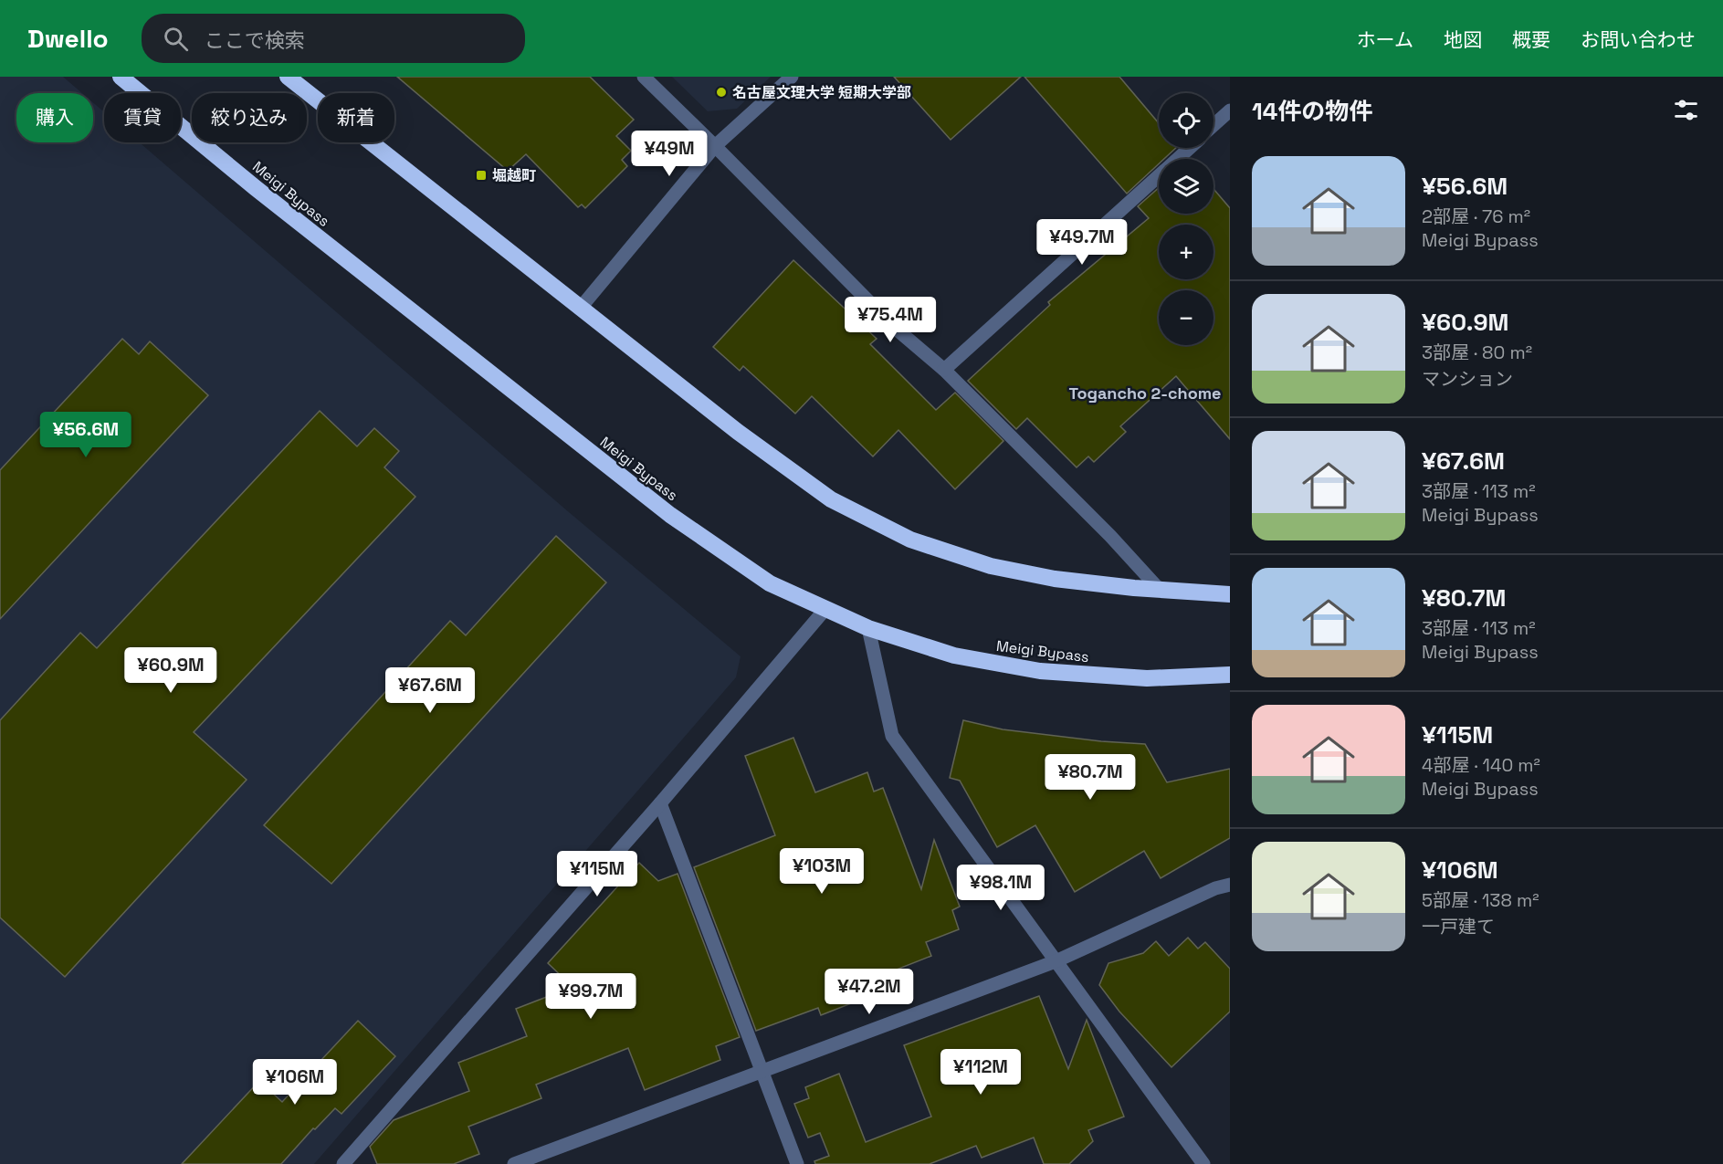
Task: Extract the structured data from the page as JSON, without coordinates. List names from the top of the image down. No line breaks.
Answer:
{"streets":{"highway":["Meigi Bypass"]},"districts":["Togancho 2-chome"],"places":{"other":["名古屋文理大学 短期大学部"],"transit":["堀越町"]},"page":{"header":"Dwello","search":"ここで検索","nav":["ホーム","地図","概要","お問い合わせ"],"heading":"14件の物件","map_buttons":["+","−"],"chip":["購入","賃貸","絞り込み","新着"],"price":["¥49M","¥49.7M","¥75.4M","¥56.6M","¥60.9M","¥67.6M","¥80.7M","¥103M","¥115M","¥98.1M","¥47.2M","¥99.7M","¥112M","¥106M"],"list":[{"name":"¥56.6M","note":"2部屋 · 76 m² · Meigi Bypass"},{"name":"¥60.9M","note":"3部屋 · 80 m² · マンション"},{"name":"¥67.6M","note":"3部屋 · 113 m² · Meigi Bypass"},{"name":"¥80.7M","note":"3部屋 · 113 m² · Meigi Bypass"},{"name":"¥115M","note":"4部屋 · 140 m² · Meigi Bypass"},{"name":"¥106M","note":"5部屋 · 138 m² · 一戸建て"}]}}
